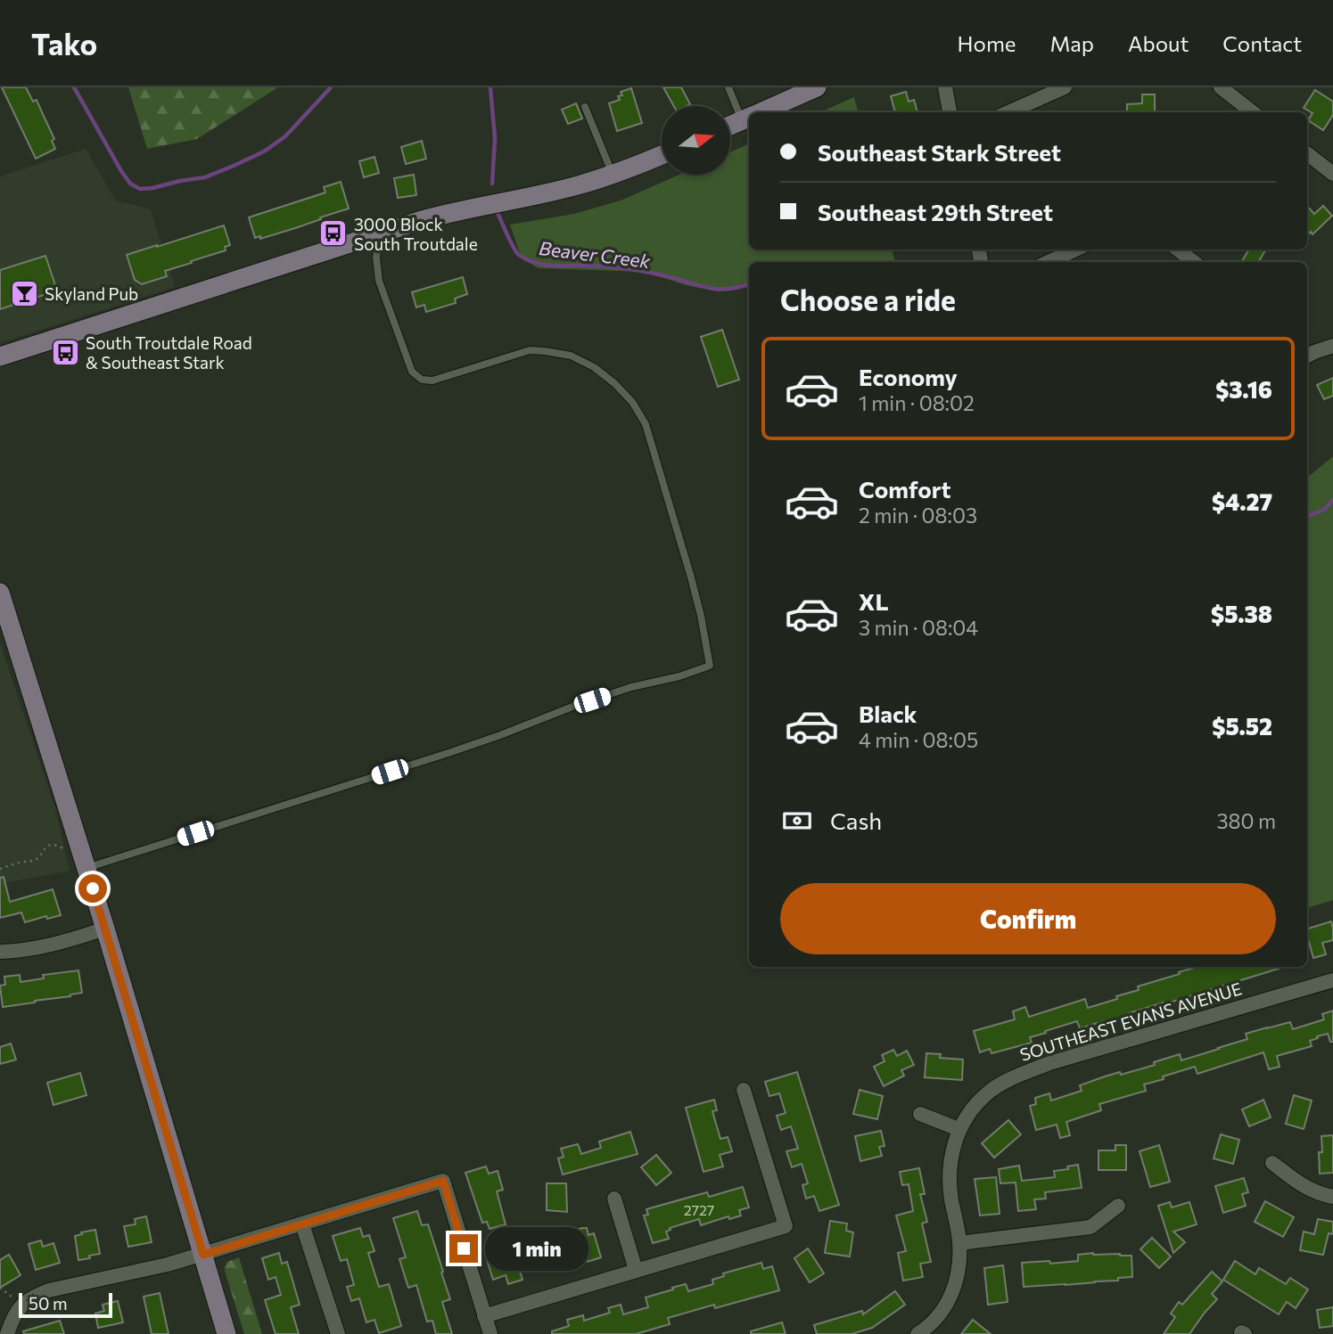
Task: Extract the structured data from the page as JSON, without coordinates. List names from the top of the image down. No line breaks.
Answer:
{"streets":{"street":["SOUTHEAST EVANS AVENUE"]},"water":["Beaver Creek"],"places":{"bus stop":["3000 Block South Troutdale","South Troutdale Road & Southeast Stark"],"bar":["Skyland Pub"]},"house_numbers":["2727"],"scale_bar":"50 m","north":"right","page":{"header":"Tako","nav":["Home","Map","About","Contact"],"banner":["Southeast Stark Street","Southeast 29th Street"],"heading":"Choose a ride","list":[{"name":"Economy","note":"1 min · 08:02","value":"$3.16"},{"name":"Comfort","note":"2 min · 08:03","value":"$4.27"},{"name":"XL","note":"3 min · 08:04","value":"$5.38"},{"name":"Black","note":"4 min · 08:05","value":"$5.52"}],"pay":["Cash","380 m"],"buttons":"Confirm","bubble":"1 min","scale":"50 m"}}
